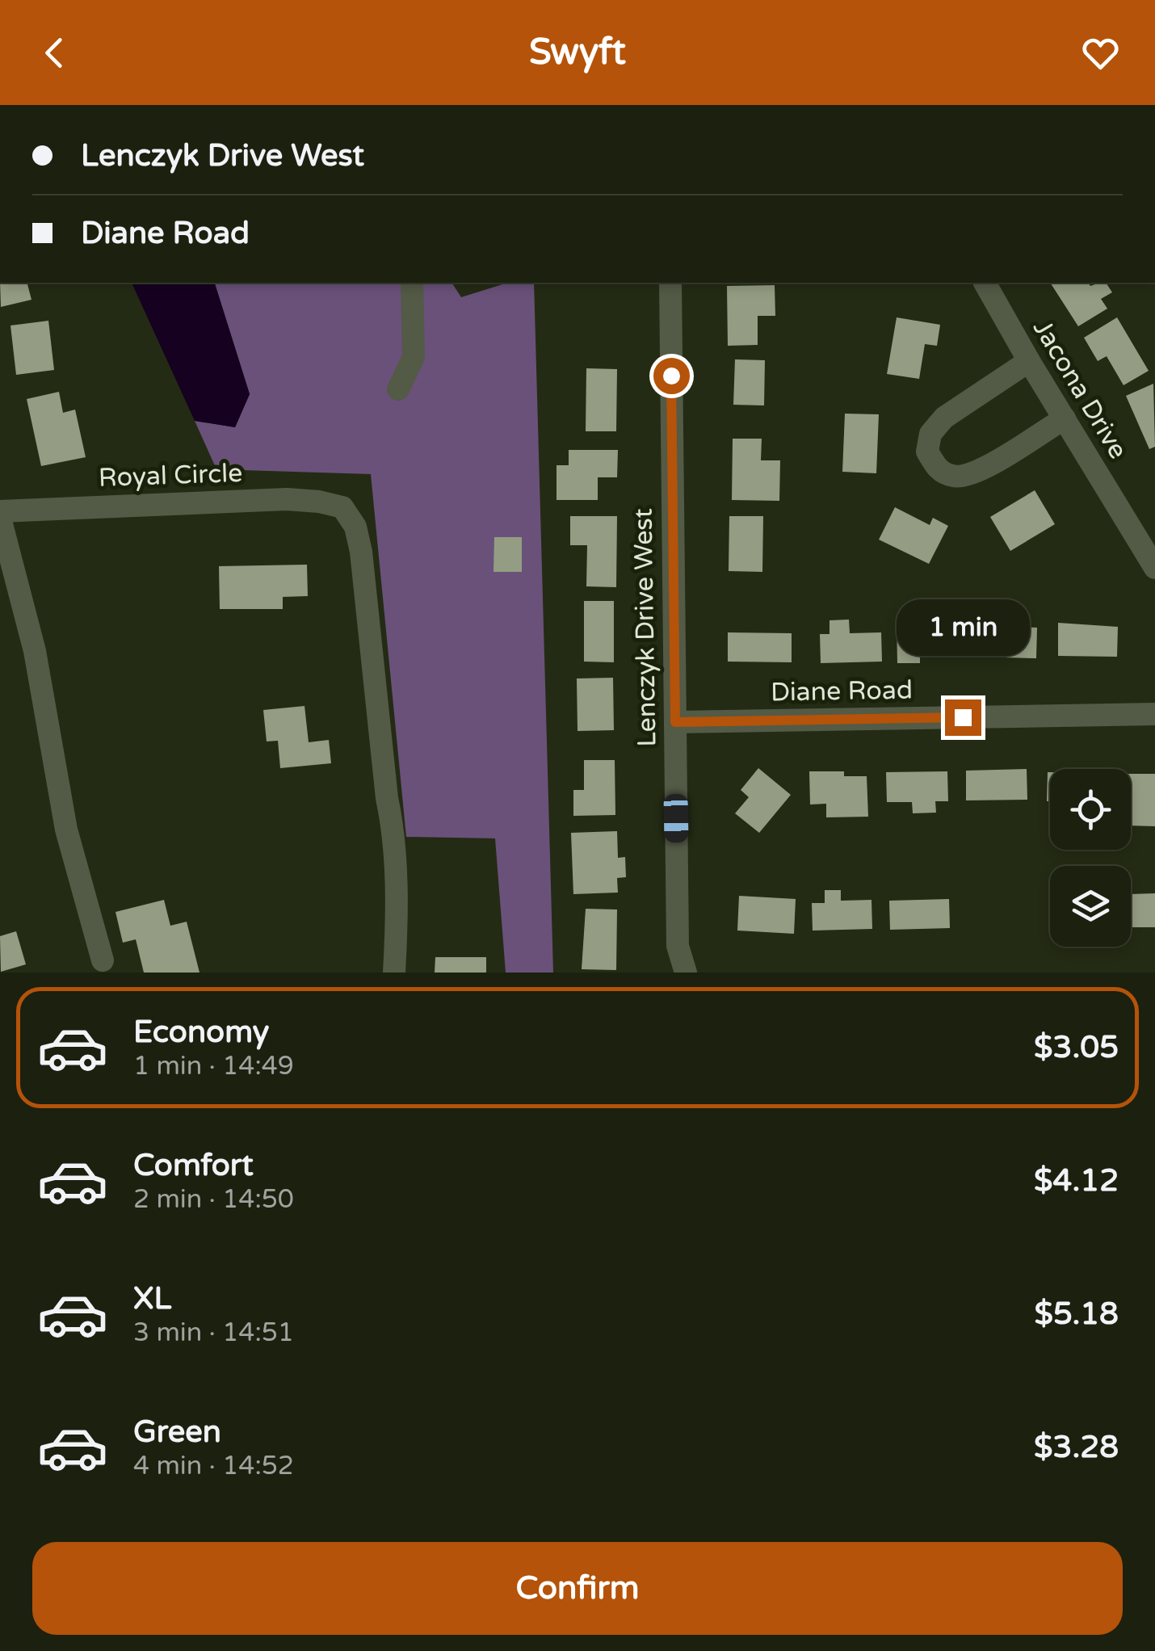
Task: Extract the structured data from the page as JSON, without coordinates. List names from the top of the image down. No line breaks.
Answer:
{"streets":{"street":["Jacona Drive","Royal Circle","Lenczyk Drive West","Diane Road"]},"crossings":[["Lenczyk Drive West","Diane Road"]],"page":{"header":"Swyft","banner":["Lenczyk Drive West","Diane Road"],"bubble":"1 min","list":[{"name":"Economy","note":"1 min · 14:49","value":"$3.05"},{"name":"Comfort","note":"2 min · 14:50","value":"$4.12"},{"name":"XL","note":"3 min · 14:51","value":"$5.18"},{"name":"Green","note":"4 min · 14:52","value":"$3.28"}],"buttons":"Confirm"}}
